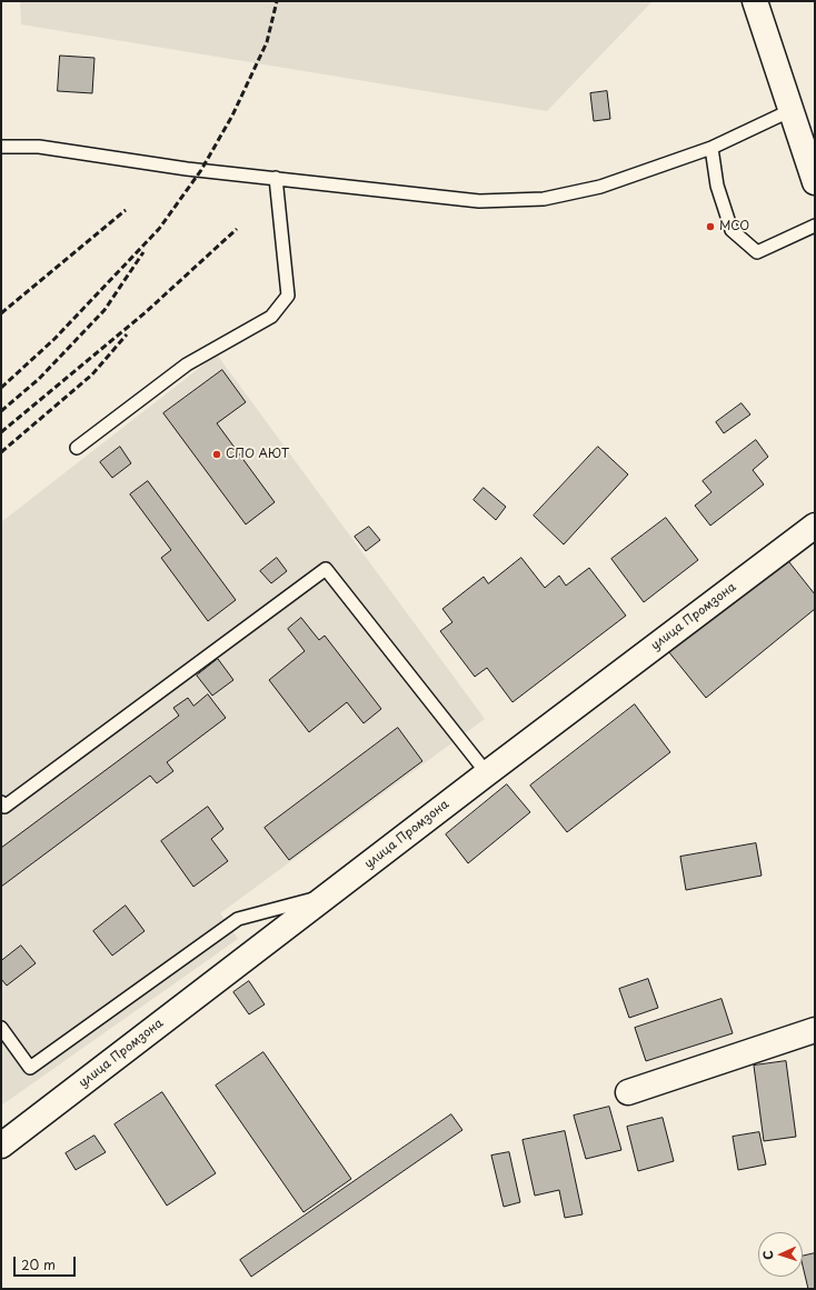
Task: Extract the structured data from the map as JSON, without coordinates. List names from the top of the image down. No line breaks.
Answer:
{"streets":{"main road":["улица Промзона"]},"places":["МСО","СПО АЮТ"],"scale_bar":"20 m","north":"left"}
